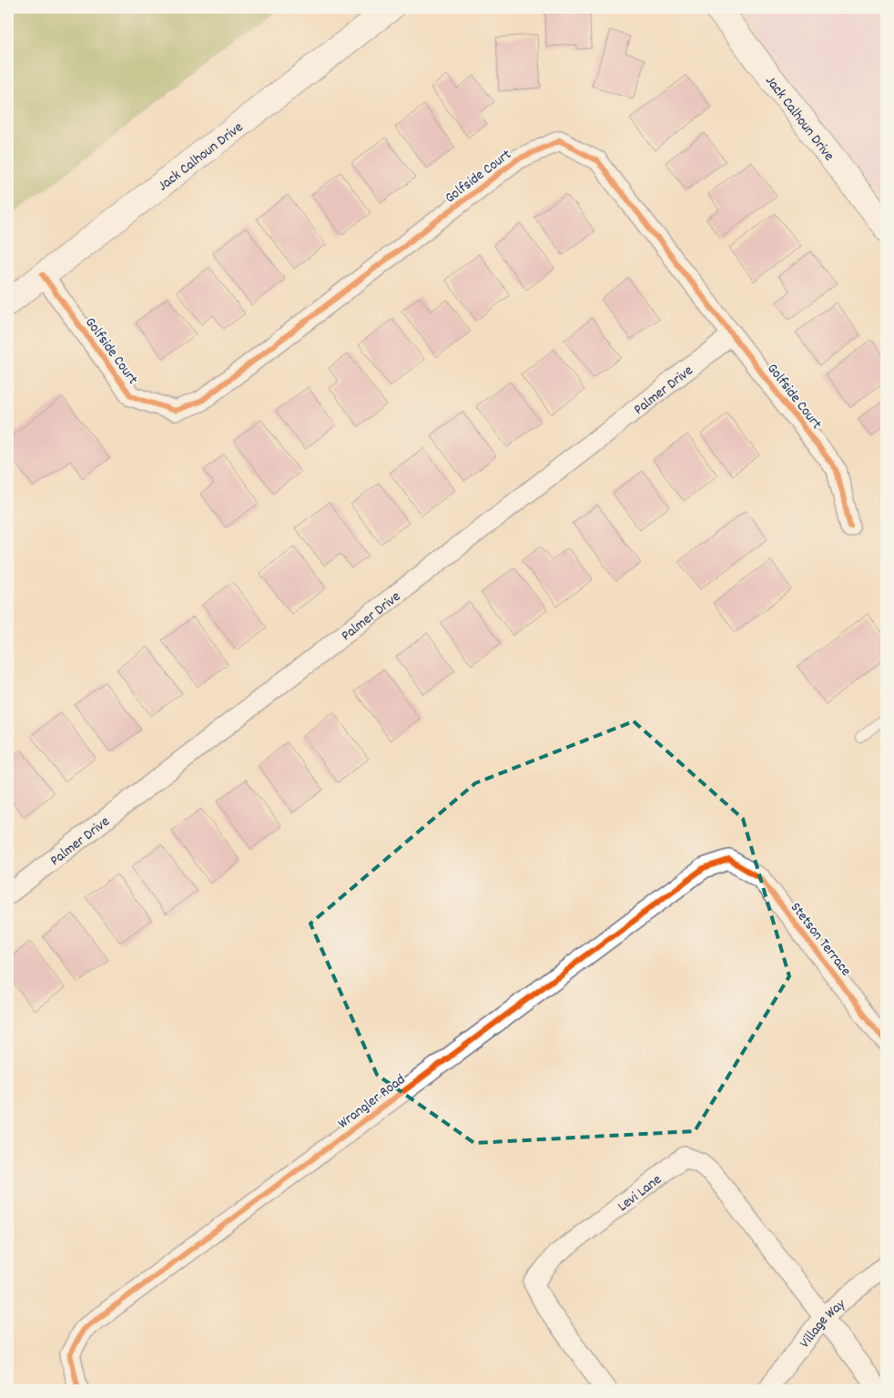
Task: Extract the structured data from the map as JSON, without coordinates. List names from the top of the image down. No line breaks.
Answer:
{"streets":{"street":["Jack Calhoun Drive","Golfside Court","Palmer Drive","Stetson Terrace","Wrangler Road","Levi Lane","Village Way"]},"crossings":[["Jack Calhoun Drive","Golfside Court"],["Golfside Court","Palmer Drive"],["Stetson Terrace","Wrangler Road"],["Levi Lane","Village Way"]]}
